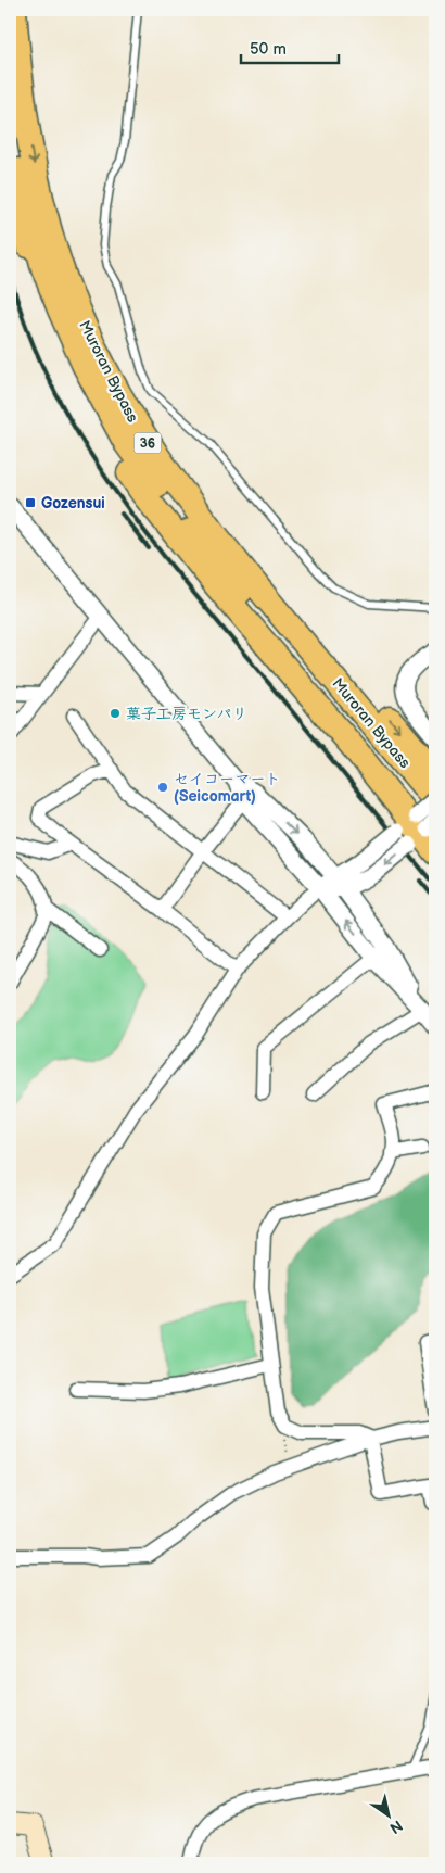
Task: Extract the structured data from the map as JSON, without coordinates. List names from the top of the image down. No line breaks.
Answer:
{"streets":{"highway":["Muroran Bypass","36"]},"places":{"transit":["Gozensui"],"other":["菓子工房モンパリ","セイコーマート (Seicomart)"]},"scale_bar":"50 m","north":"bottom right"}
